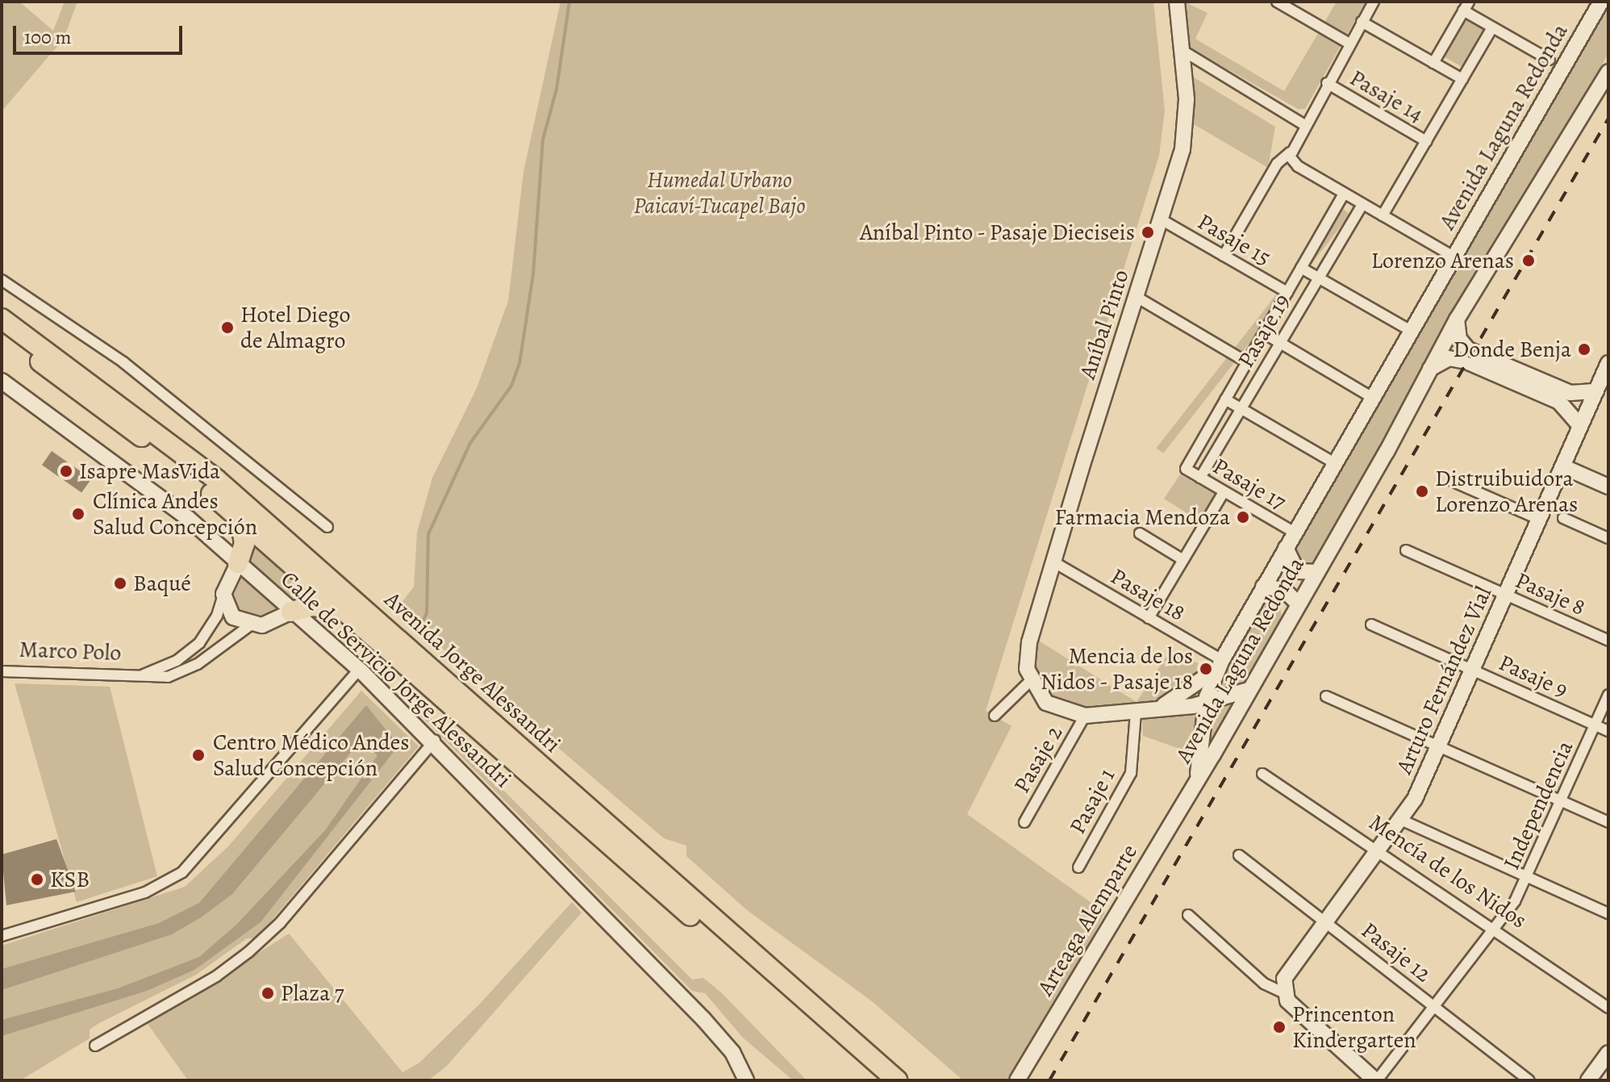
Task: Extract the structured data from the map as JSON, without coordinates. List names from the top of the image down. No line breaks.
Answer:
{"streets":{"highway":["Avenida Jorge Alessandri"],"street":["Pasaje 14","Avenida Laguna Redonda","Pasaje 15","Aníbal Pinto","Pasaje 19","Pasaje 17","Pasaje 8","Pasaje 18","Marco Polo","Pasaje 9","Calle de Servicio Jorge Alessandri","Arturo Fernández Vial","Pasaje 2","Pasaje 1","Independencia","Mencía de los Nidos","Arteaga Alemparte","Pasaje 12"]},"crossings":[["Avenida Laguna Redonda","Pasaje 17"],["Avenida Laguna Redonda","Pasaje 18"],["Avenida Laguna Redonda","Arteaga Alemparte"],["Pasaje 15","Aníbal Pinto"],["Pasaje 15","Pasaje 19"],["Aníbal Pinto","Pasaje 18"],["Pasaje 19","Pasaje 17"],["Pasaje 8","Arturo Fernández Vial"],["Marco Polo","Calle de Servicio Jorge Alessandri"],["Pasaje 9","Arturo Fernández Vial"],["Pasaje 9","Independencia"],["Arturo Fernández Vial","Mencía de los Nidos"],["Arturo Fernández Vial","Pasaje 12"],["Independencia","Mencía de los Nidos"],["Independencia","Pasaje 12"]],"parks":["Humedal Urbano Paicaví-Tucapel Bajo"],"places":["Aníbal Pinto - Pasaje Dieciseis","Lorenzo Arenas","Hotel Diego de Almagro","Donde Benja","Isapre MasVida","Distruibuidora Lorenzo Arenas","Clínica Andes Salud Concepción","Farmacia Mendoza","Baqué","Mencia de los Nidos - Pasaje 18","Centro Médico Andes Salud Concepción","KSB","Plaza 7","Princenton Kindergarten"],"scale_bar":"100 m"}
